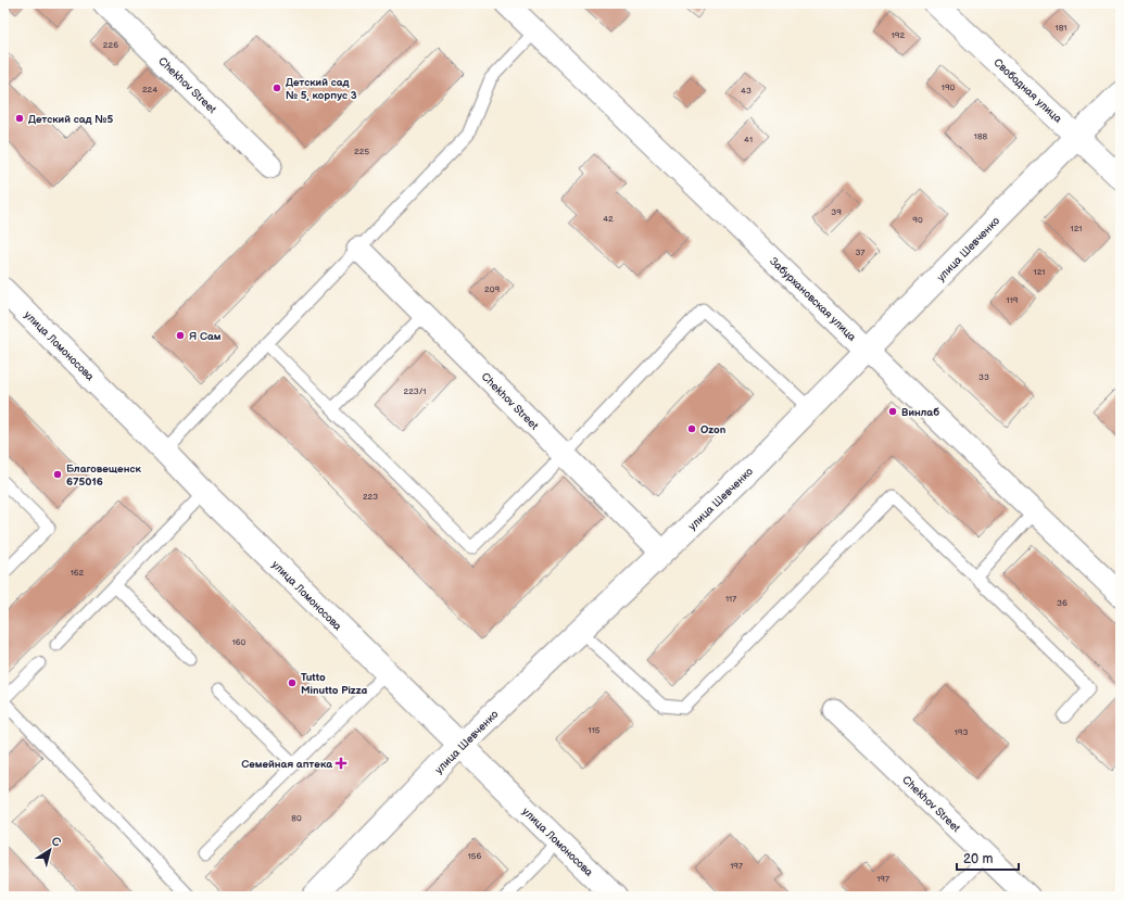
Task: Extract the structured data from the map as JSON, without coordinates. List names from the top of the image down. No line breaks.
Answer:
{"streets":{"street":["Chekhov Street","Свободная улица","улица Шевченко","Забурхановская улица","улица Ломоносова"]},"crossings":[["Chekhov Street","улица Шевченко"],["Свободная улица","улица Шевченко"],["улица Шевченко","Забурхановская улица"],["улица Шевченко","улица Ломоносова"]],"places":{"other":["Детский сад № 5, корпус 3","Детский сад №5","Я Сам","Винлаб","Ozon","Благовещенск 675016","Tutto Minutto Pizza"],"health":["Семейная аптека"]},"house_numbers":["181","192","226","190","224","43","188","41","225","39","42","90","121","37","121","209","119","33","223/1","223","162","117","36","160","115","193","80","156","197","197"],"scale_bar":"20 m","north":"top right"}
